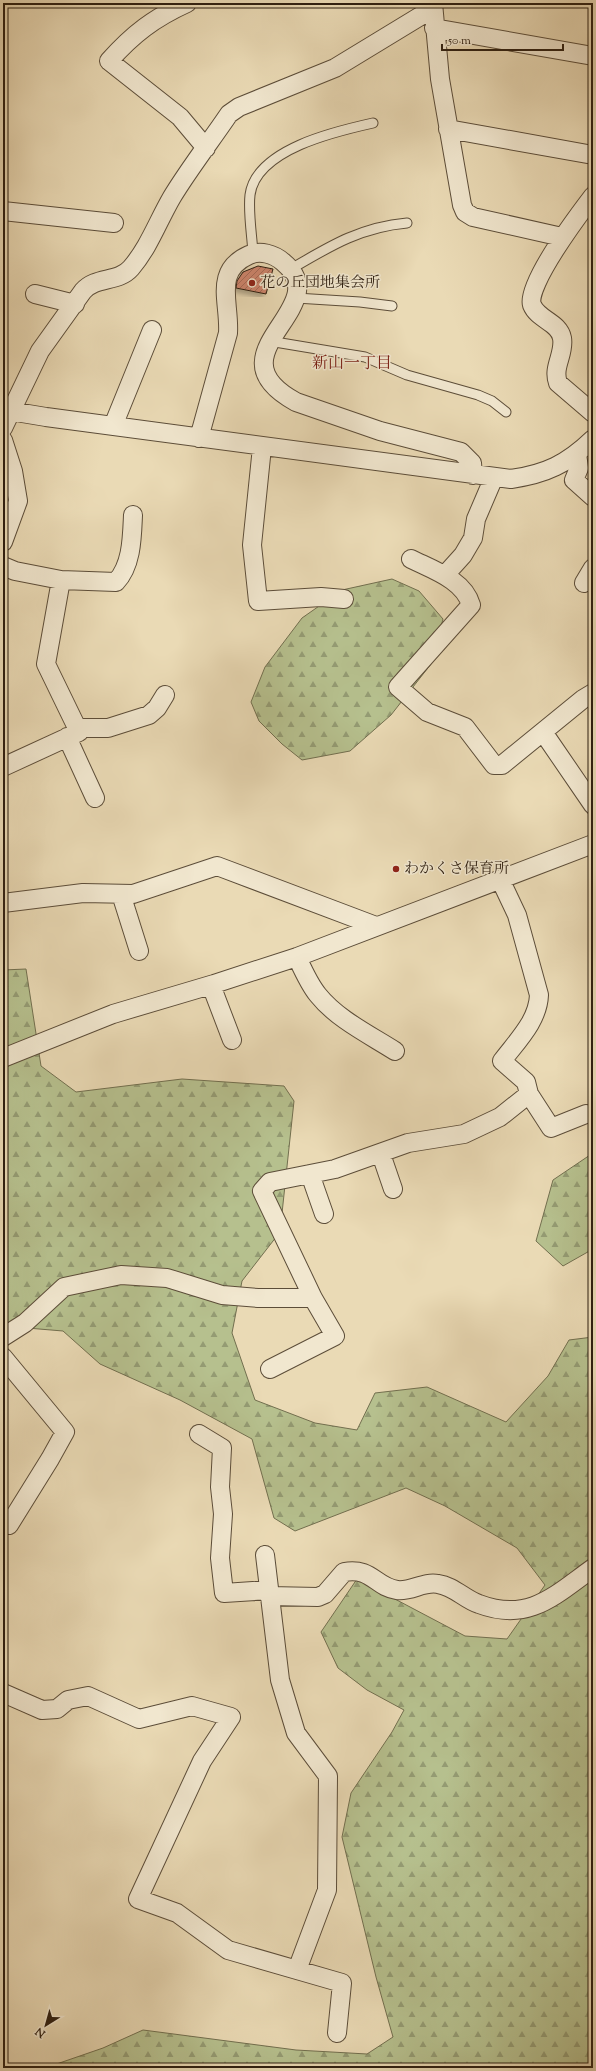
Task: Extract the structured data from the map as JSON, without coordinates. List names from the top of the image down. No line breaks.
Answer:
{"districts":["新山一丁目"],"places":["花の丘団地集会所","わかくさ保育所"],"scale_bar":"50 m","north":"bottom left"}
